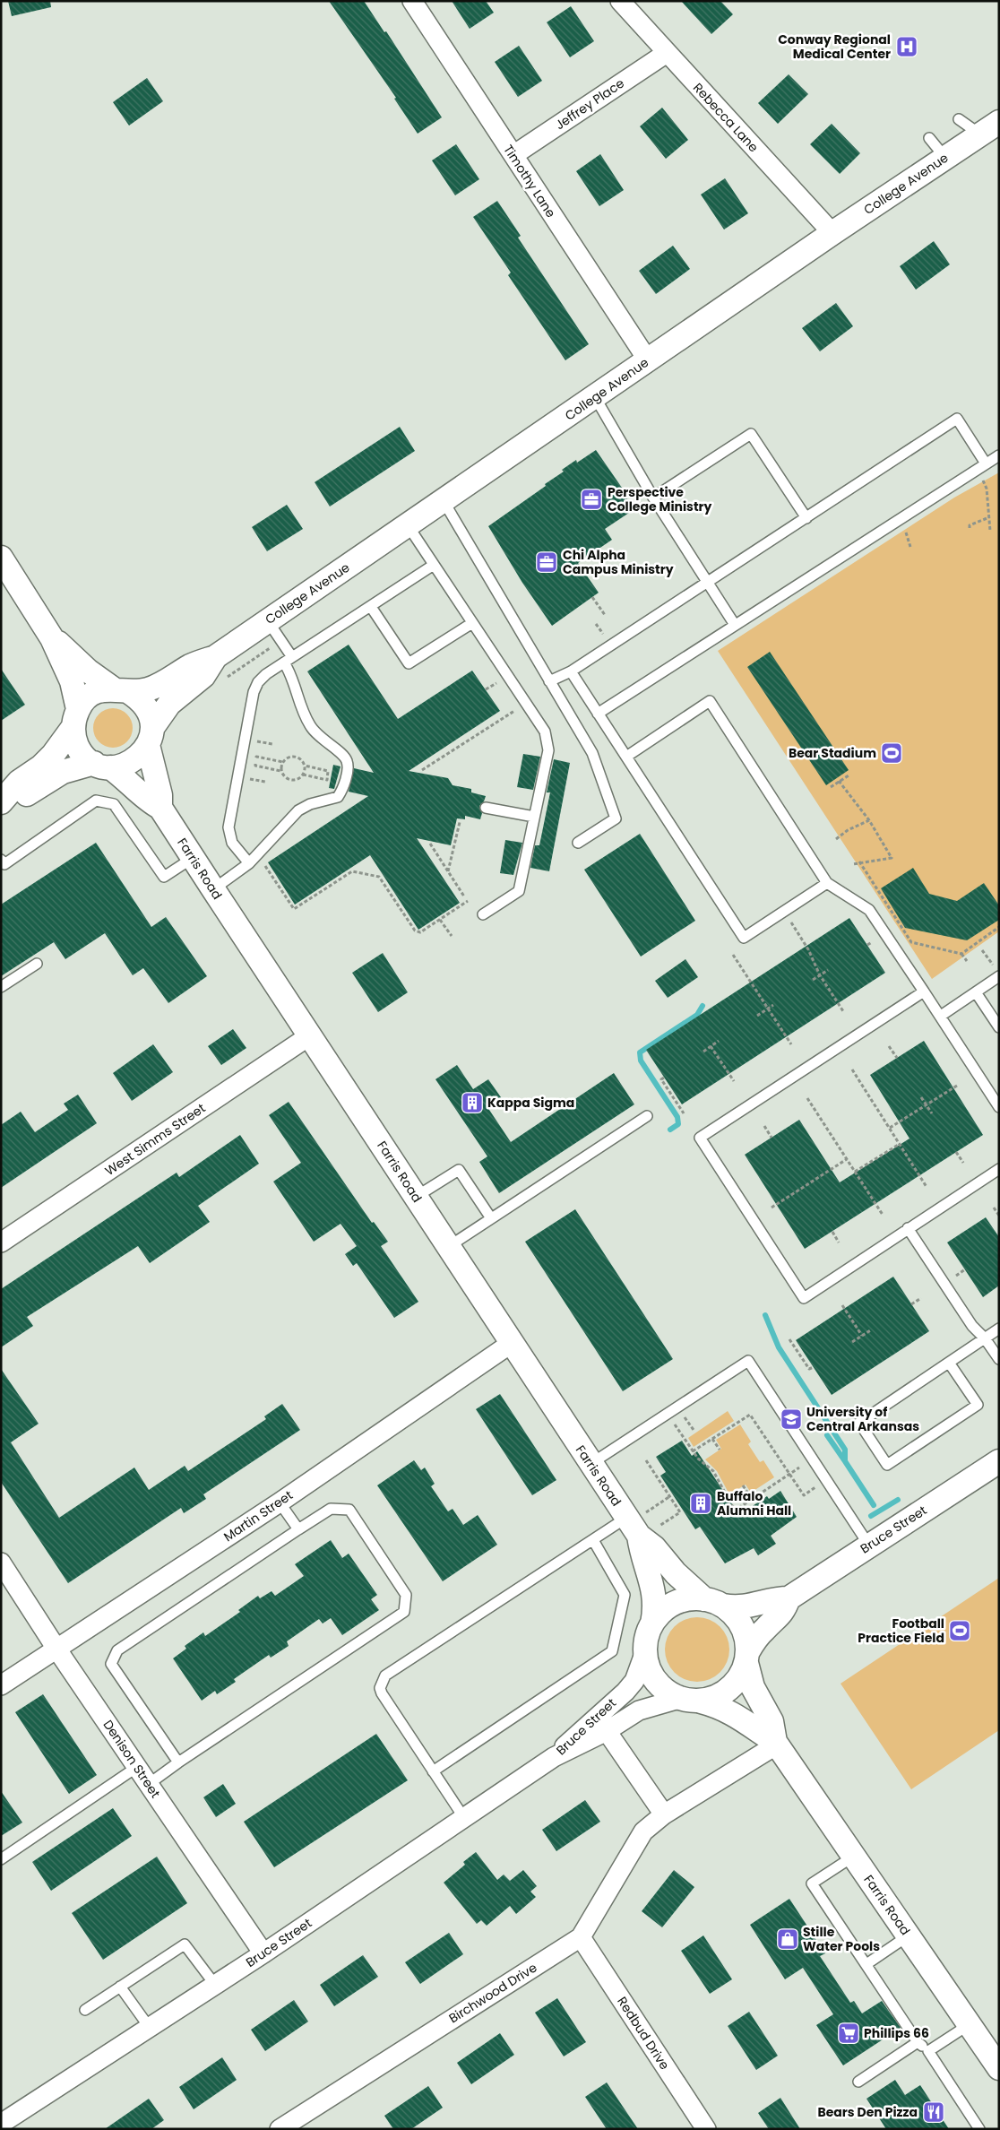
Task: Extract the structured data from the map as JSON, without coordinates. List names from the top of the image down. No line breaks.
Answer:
{"streets":{"street":["Jeffrey Place","Rebecca Lane","Timothy Lane","College Avenue","Farris Road","West Simms Street","Martin Street","Bruce Street","Denison Street","Birchwood Drive","Redbud Drive"]},"crossings":[["Jeffrey Place","Rebecca Lane"],["Jeffrey Place","Timothy Lane"],["Rebecca Lane","College Avenue"],["Timothy Lane","College Avenue"],["College Avenue","Farris Road"],["Farris Road","West Simms Street"],["Farris Road","Martin Street"],["Farris Road","Bruce Street"],["Farris Road","Birchwood Drive"],["Martin Street","Denison Street"],["Bruce Street","Denison Street"],["Birchwood Drive","Redbud Drive"]],"places":{"hospital":["Conway Regional Medical Center"],"office":["Perspective College Ministry","Chi Alpha Campus Ministry"],"sports":["Bear Stadium","Football Practice Field"],"building":["Kappa Sigma","Buffalo Alumni Hall"],"school or university":["University of Central Arkansas"],"shop":["Stille Water Pools"],"supermarket":["Phillips 66"],"restaurant":["Bears Den Pizza"]}}
